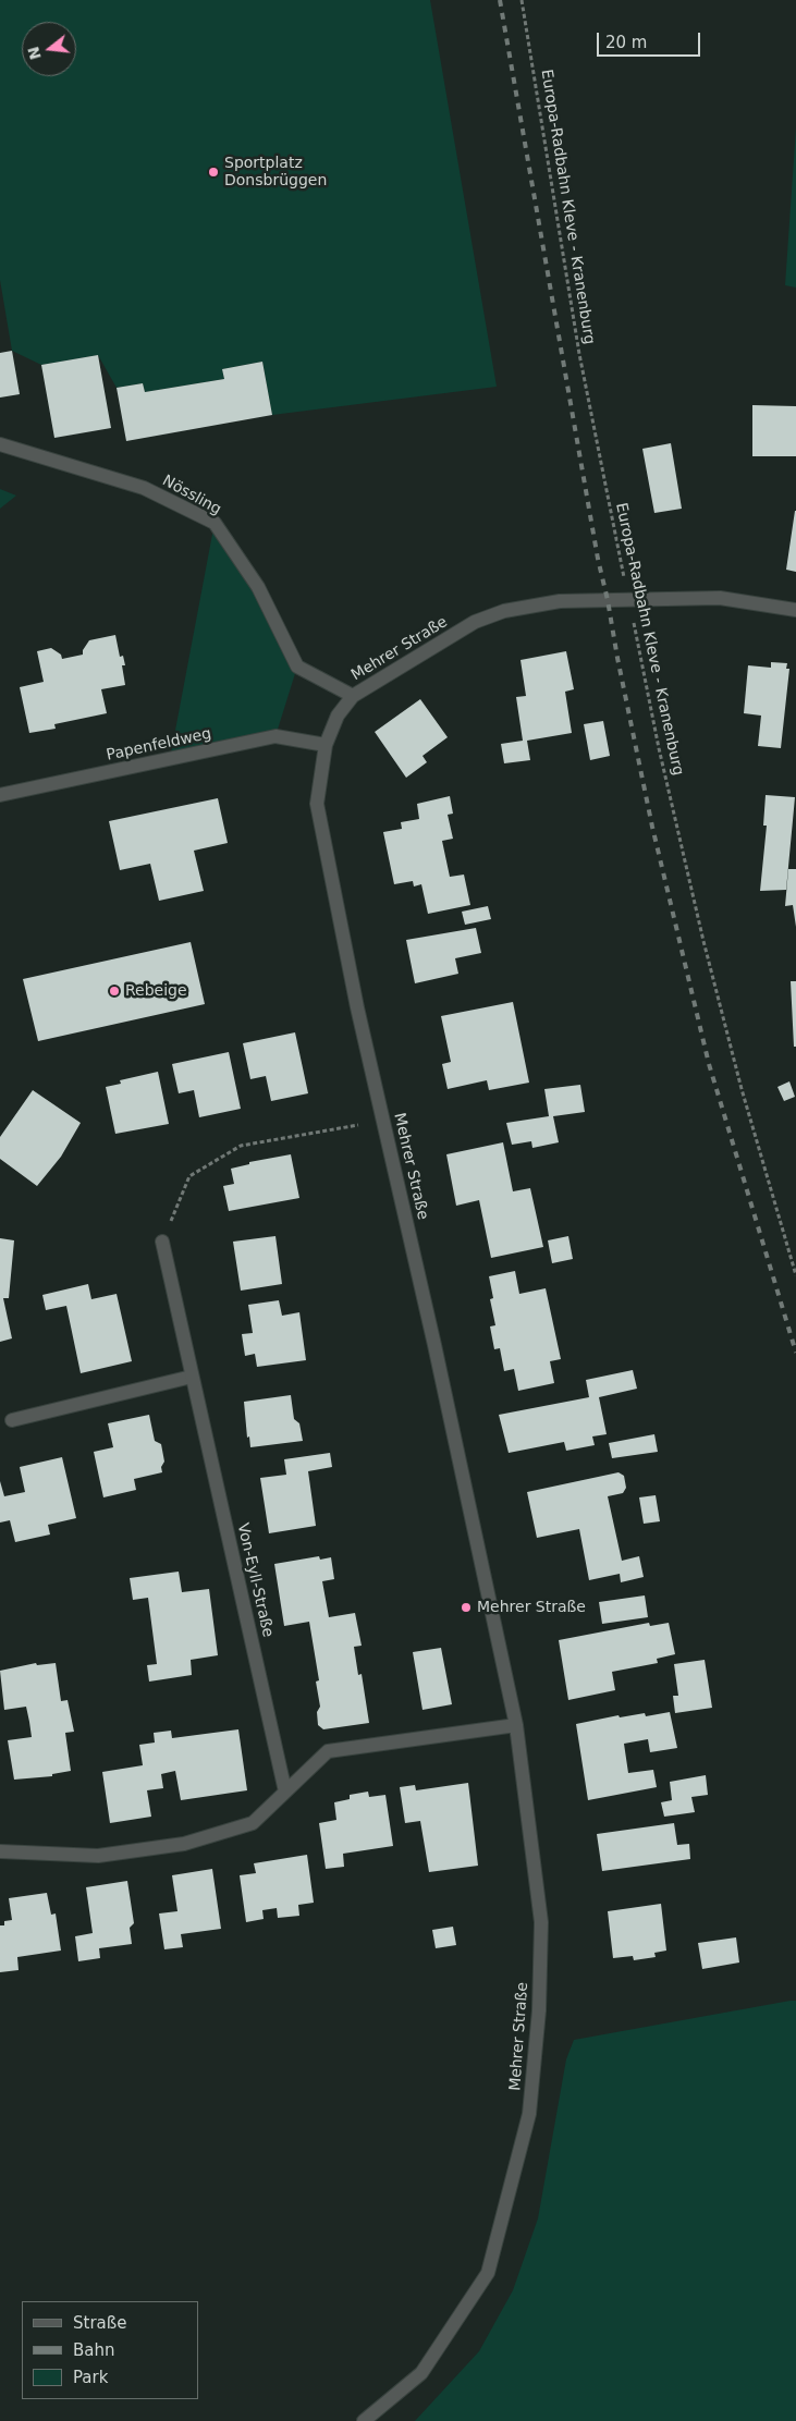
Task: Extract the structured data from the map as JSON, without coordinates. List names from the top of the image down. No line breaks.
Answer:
{"streets":{"street":["Nössling","Mehrer Straße","Papenfeldweg","Von-Eyll-Straße"],"path":["Europa-Radbahn Kleve - Kranenburg"]},"crossings":[["Europa-Radbahn Kleve - Kranenburg","Mehrer Straße"],["Nössling","Mehrer Straße"],["Mehrer Straße","Papenfeldweg"]],"places":["Sportplatz Donsbrüggen","Rebeige","Mehrer Straße"],"legend":["Straße","Bahn","Park"],"scale_bar":"20 m","north":"left"}
